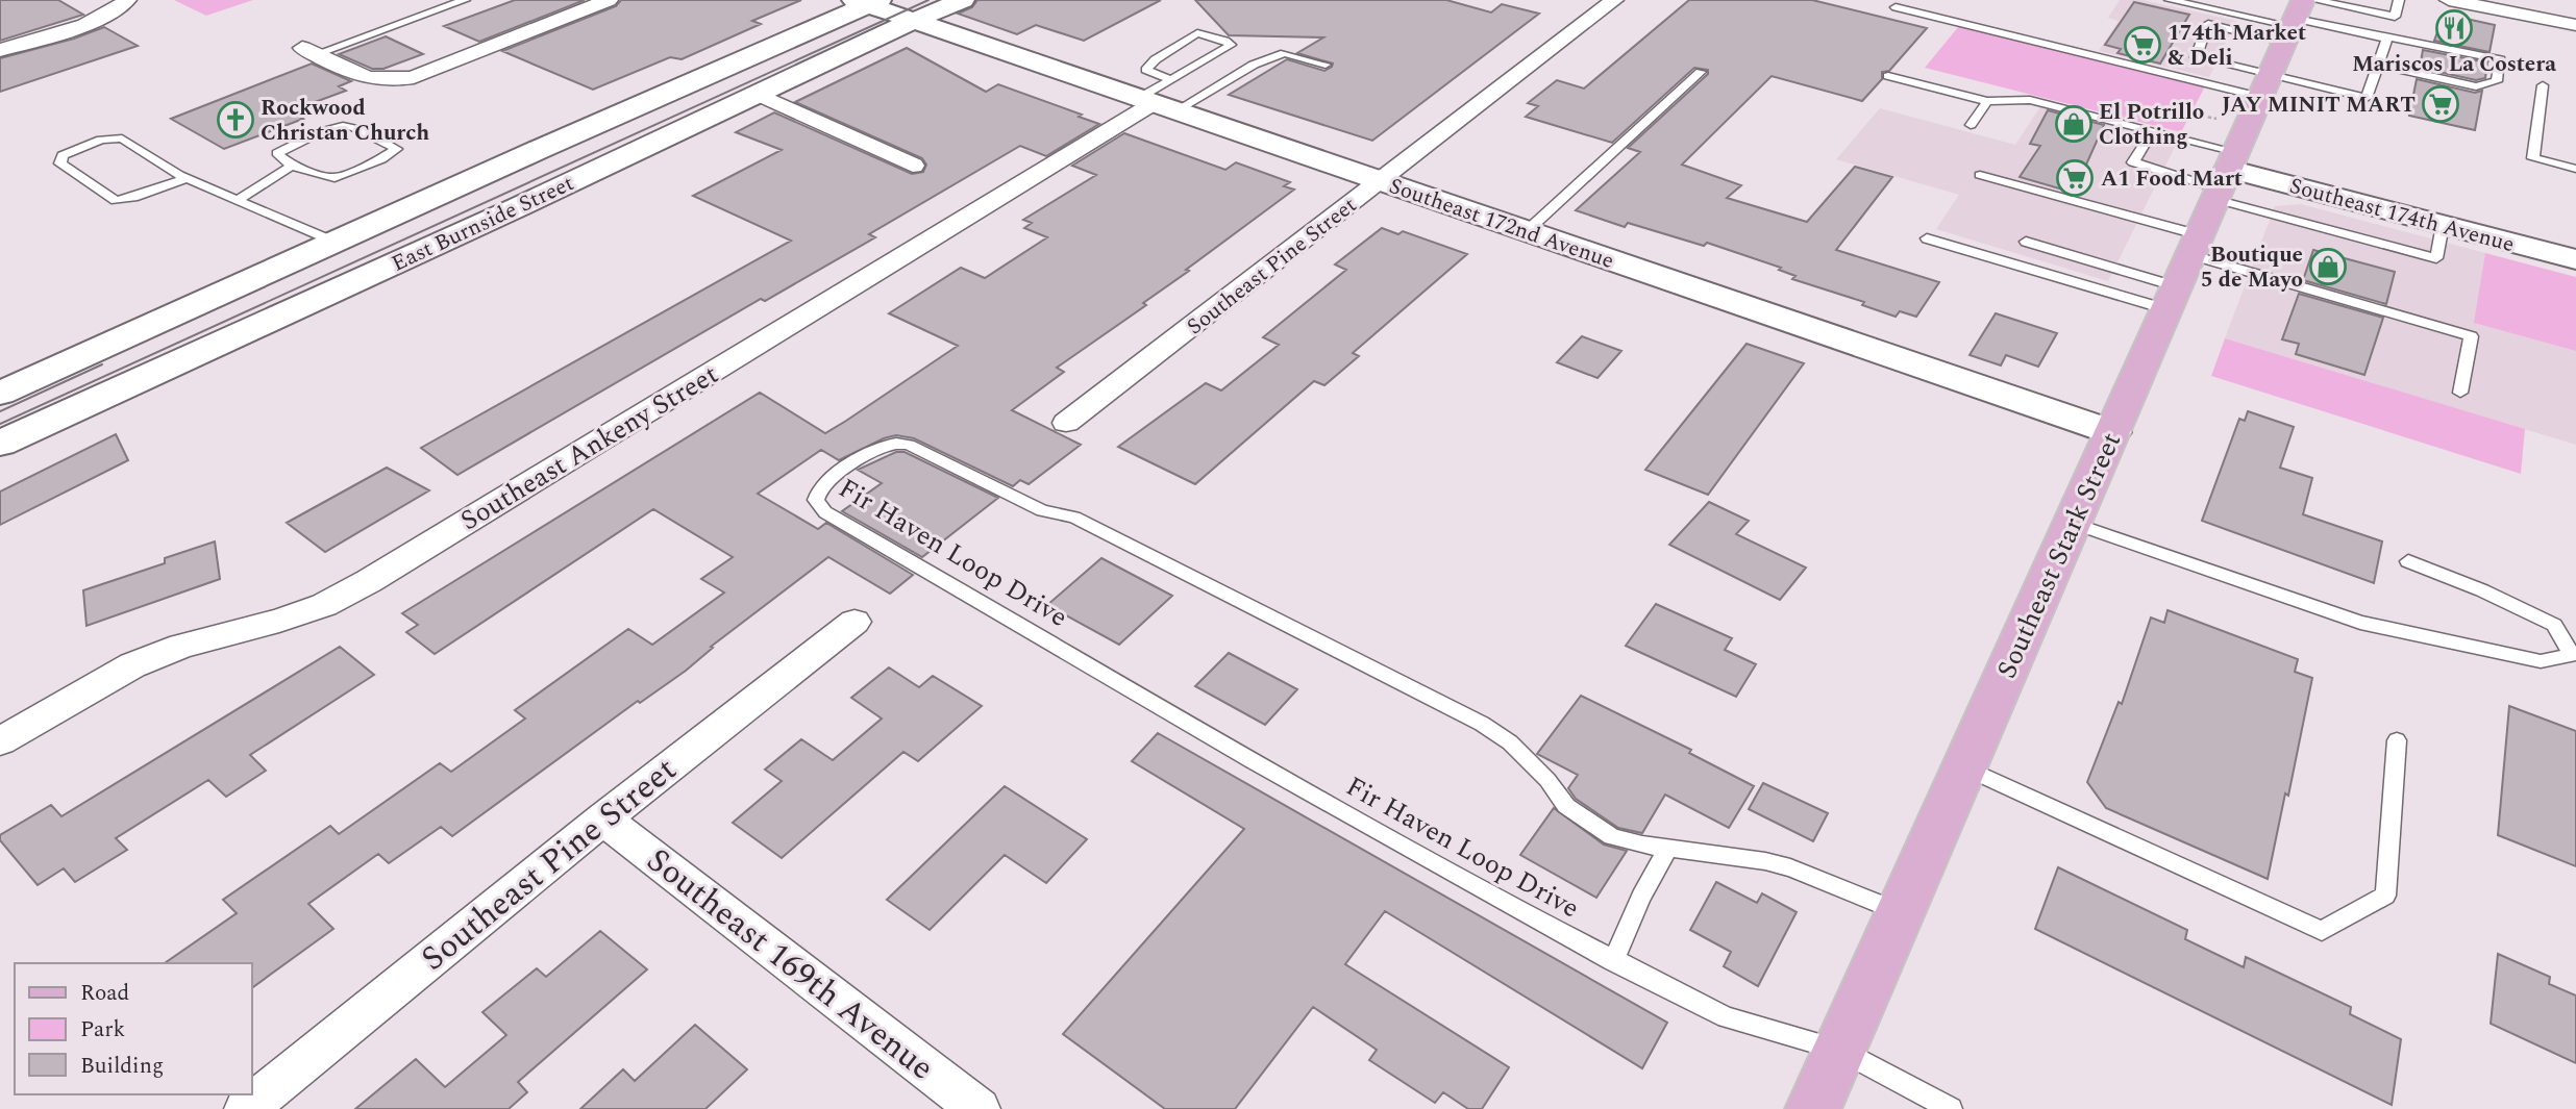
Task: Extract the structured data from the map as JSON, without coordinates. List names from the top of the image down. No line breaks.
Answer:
{"streets":{"main road":["Southeast Stark Street"],"street":["Southeast 174th Avenue","East Burnside Street","Southeast 172nd Avenue","Southeast Pine Street","Southeast Ankeny Street","Southeast 169th Avenue"],"lane":["Fir Haven Loop Drive"]},"crossings":[["Southeast 174th Avenue","Southeast Stark Street"],["East Burnside Street","Southeast 172nd Avenue"],["Southeast 172nd Avenue","Southeast Pine Street"],["Southeast 172nd Avenue","Southeast Ankeny Street"],["Southeast 172nd Avenue","Southeast Stark Street"],["Southeast Pine Street","Southeast 169th Avenue"],["Fir Haven Loop Drive","Southeast Stark Street"]],"places":{"restaurant":["Mariscos La Costera"],"supermarket":["174th Market & Deli","JAY MINIT MART","A1 Food Mart"],"church":["Rockwood Christan Church"],"shop":["El Potrillo Clothing","Boutique 5 de Mayo"]},"legend":["Road","Park","Building"]}
